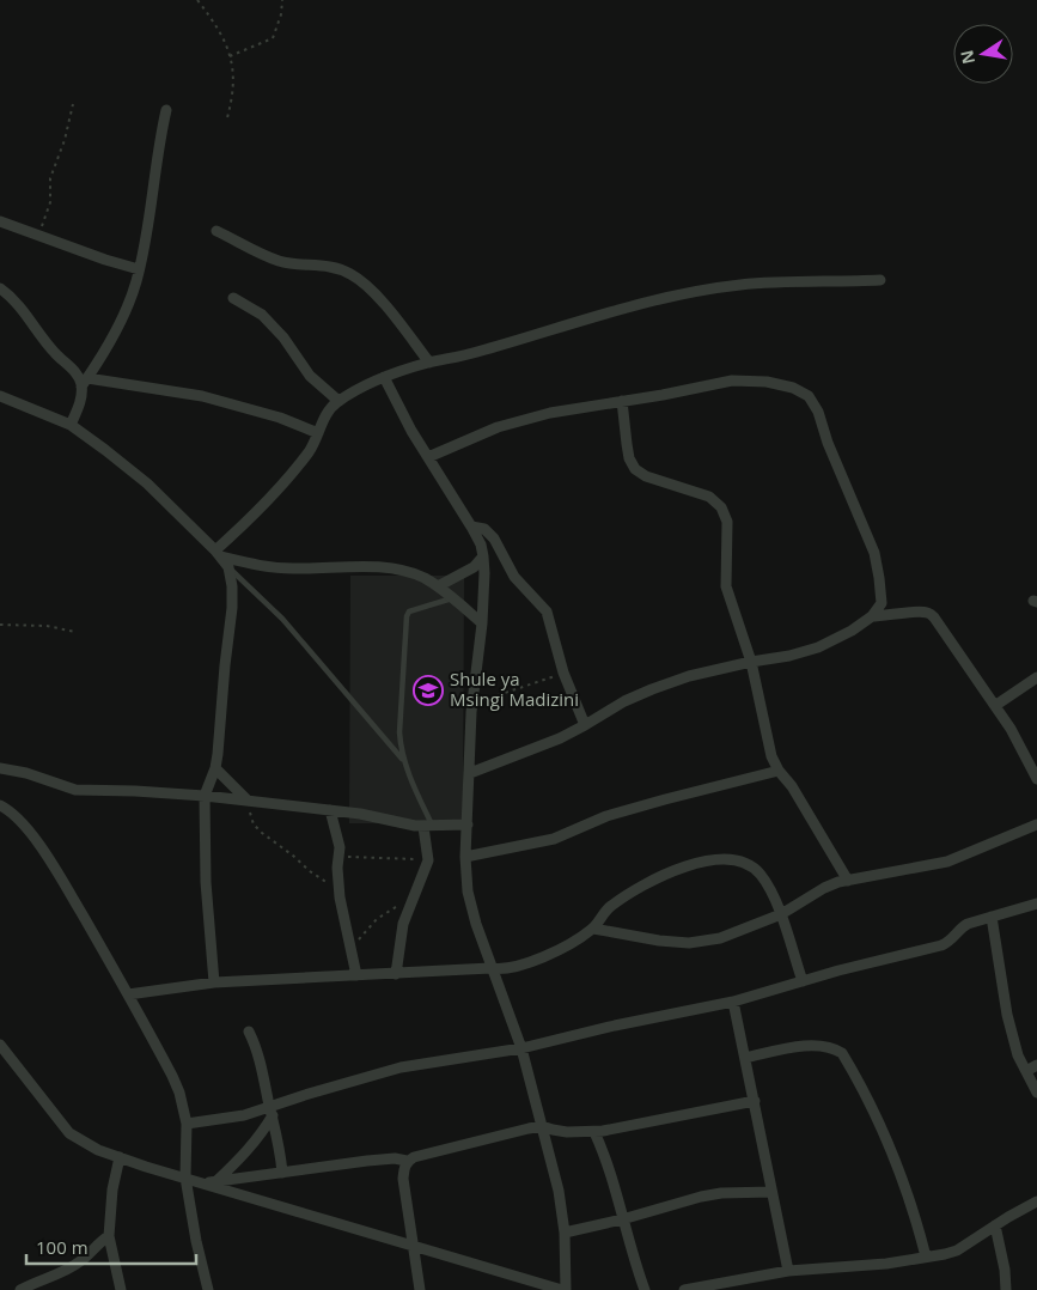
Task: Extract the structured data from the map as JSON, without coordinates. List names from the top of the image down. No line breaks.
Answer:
{"places":{"school or university":["Shule ya Msingi Madizini"]},"scale_bar":"100 m","north":"left"}
